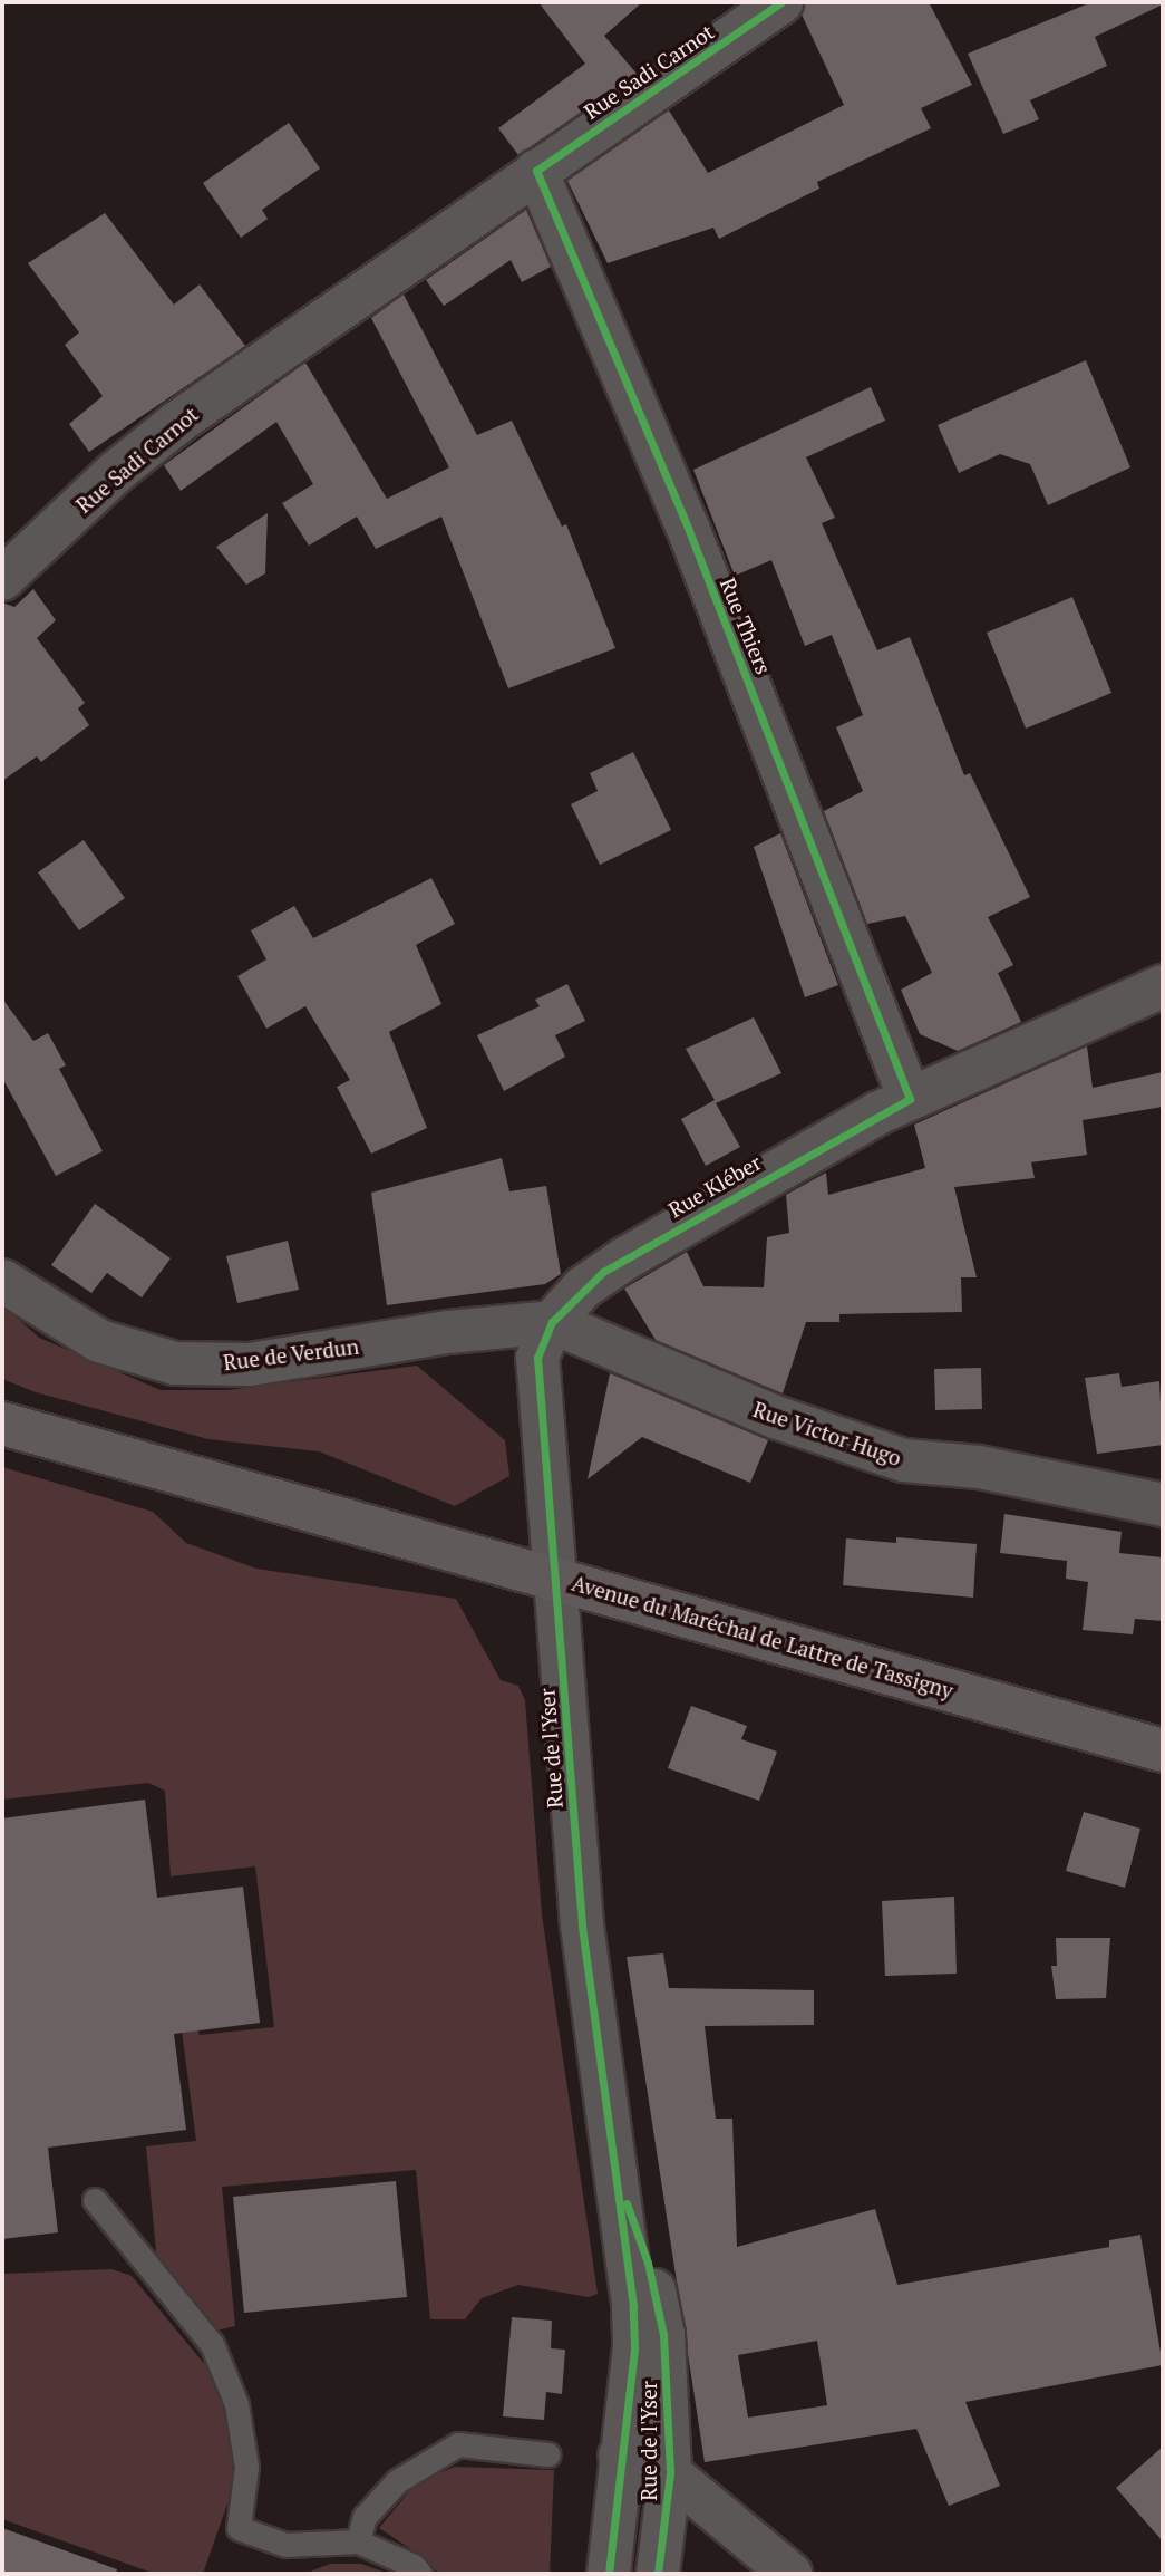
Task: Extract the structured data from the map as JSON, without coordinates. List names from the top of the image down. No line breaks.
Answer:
{"streets":{"main road":["Avenue du Maréchal de Lattre de Tassigny"],"street":["Rue Sadi Carnot","Rue Thiers","Rue Kléber","Rue de Verdun","Rue Victor Hugo","Rue de l'Yser"]},"crossings":[["Rue Sadi Carnot","Rue Thiers"],["Rue Thiers","Rue Kléber"],["Rue Kléber","Rue de Verdun"],["Rue Kléber","Rue Victor Hugo"],["Rue Kléber","Rue de l'Yser"],["Rue de Verdun","Rue Victor Hugo"],["Rue de Verdun","Rue de l'Yser"],["Rue Victor Hugo","Rue de l'Yser"],["Avenue du Maréchal de Lattre de Tassigny","Rue de l'Yser"]]}
